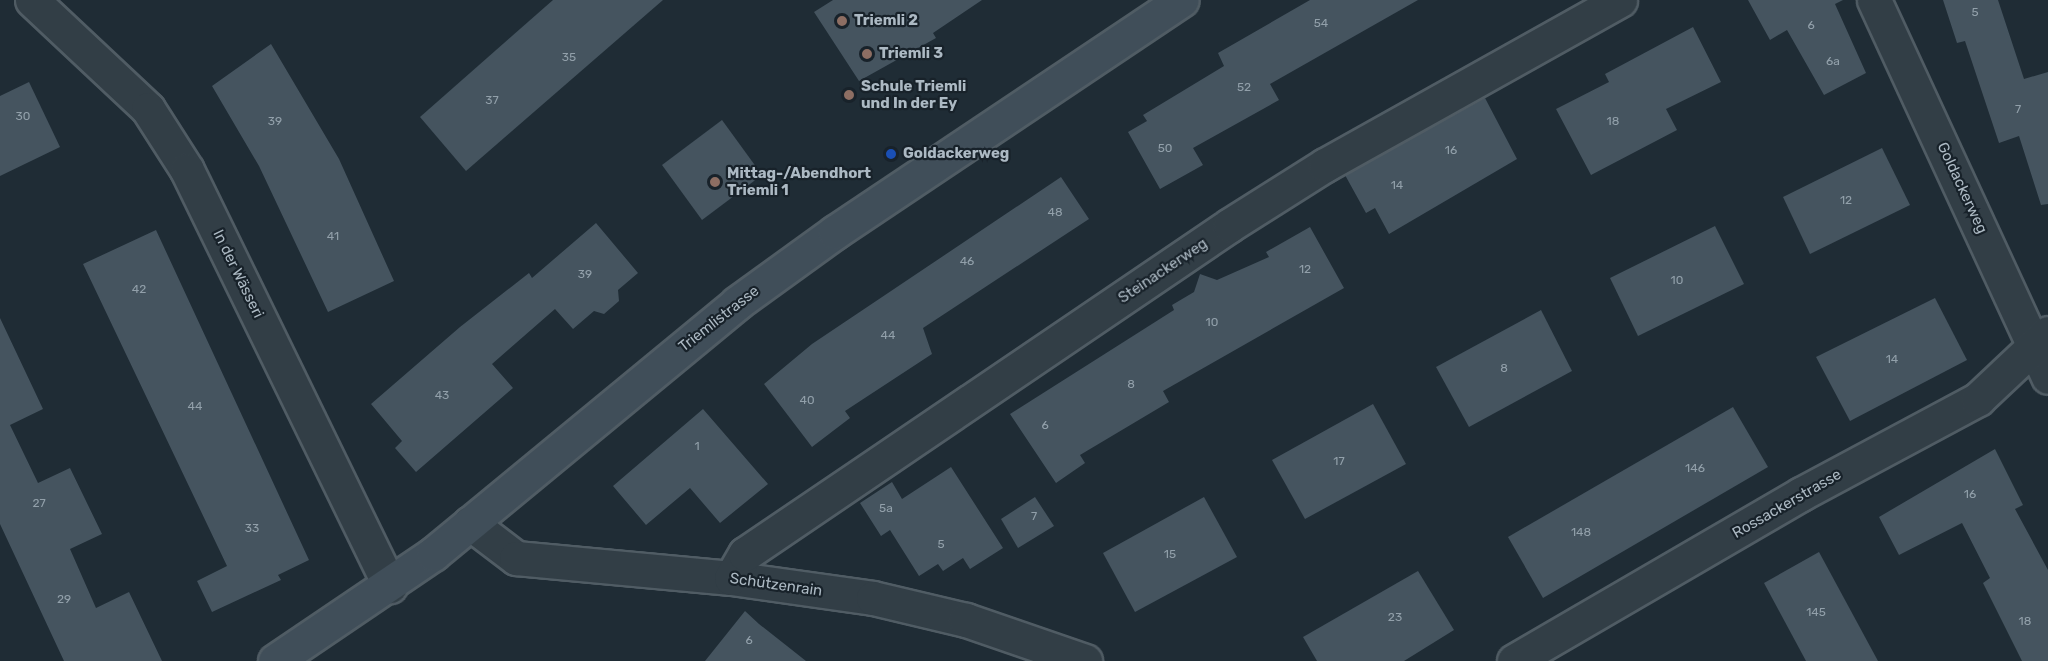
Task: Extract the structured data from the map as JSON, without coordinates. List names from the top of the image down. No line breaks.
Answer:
{"streets":{"street":["Goldackerweg","Steinackerweg","In der Wässeri","Triemlistrasse","Rossackerstrasse","Schützenrain"]},"crossings":[["Goldackerweg","Rossackerstrasse"],["Steinackerweg","Schützenrain"],["In der Wässeri","Triemlistrasse"],["Triemlistrasse","Schützenrain"]],"places":["Triemli 2","Triemli 3","Schule Triemli und In der Ey","Goldackerweg","Mittag-/Abendhort Triemli 1"],"house_numbers":["5","54","6","35","6a","52","37","7","30","39","18","50","16","14","12","48","41","46","12","39","10","42","10","44","14","8","8","43","40","44","6","1","17","146","16","27","5a","7","33","148","5","15","29","145","23","18","6"]}
